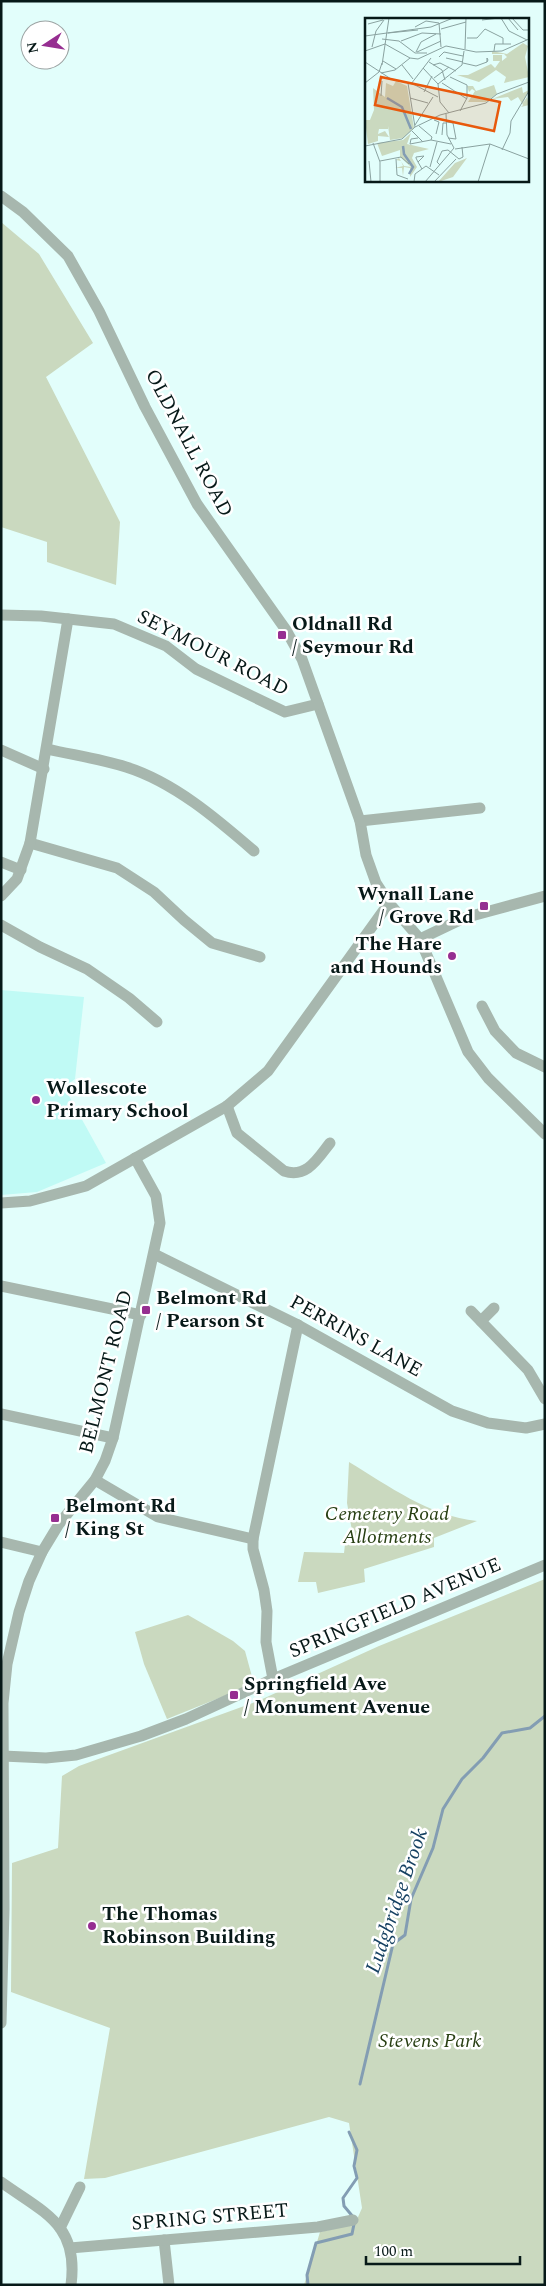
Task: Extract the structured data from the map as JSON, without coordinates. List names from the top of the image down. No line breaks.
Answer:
{"streets":{"street":["OLDNALL ROAD","SEYMOUR ROAD","PERRINS LANE","BELMONT ROAD","SPRINGFIELD AVENUE","SPRING STREET"]},"crossings":[["OLDNALL ROAD","SEYMOUR ROAD"],["PERRINS LANE","BELMONT ROAD"],["BELMONT ROAD","SPRINGFIELD AVENUE"]],"water":["Ludgbridge Brook"],"parks":["Cemetery Road Allotments","Stevens Park"],"places":{"transit":["Oldnall Rd / Seymour Rd","Wynall Lane / Grove Rd","Belmont Rd / Pearson St","Belmont Rd / King St","Springfield Ave / Monument Avenue"],"other":["The Hare and Hounds","Wollescote Primary School","The Thomas Robinson Building"]},"scale_bar":"100 m","north":"left"}
